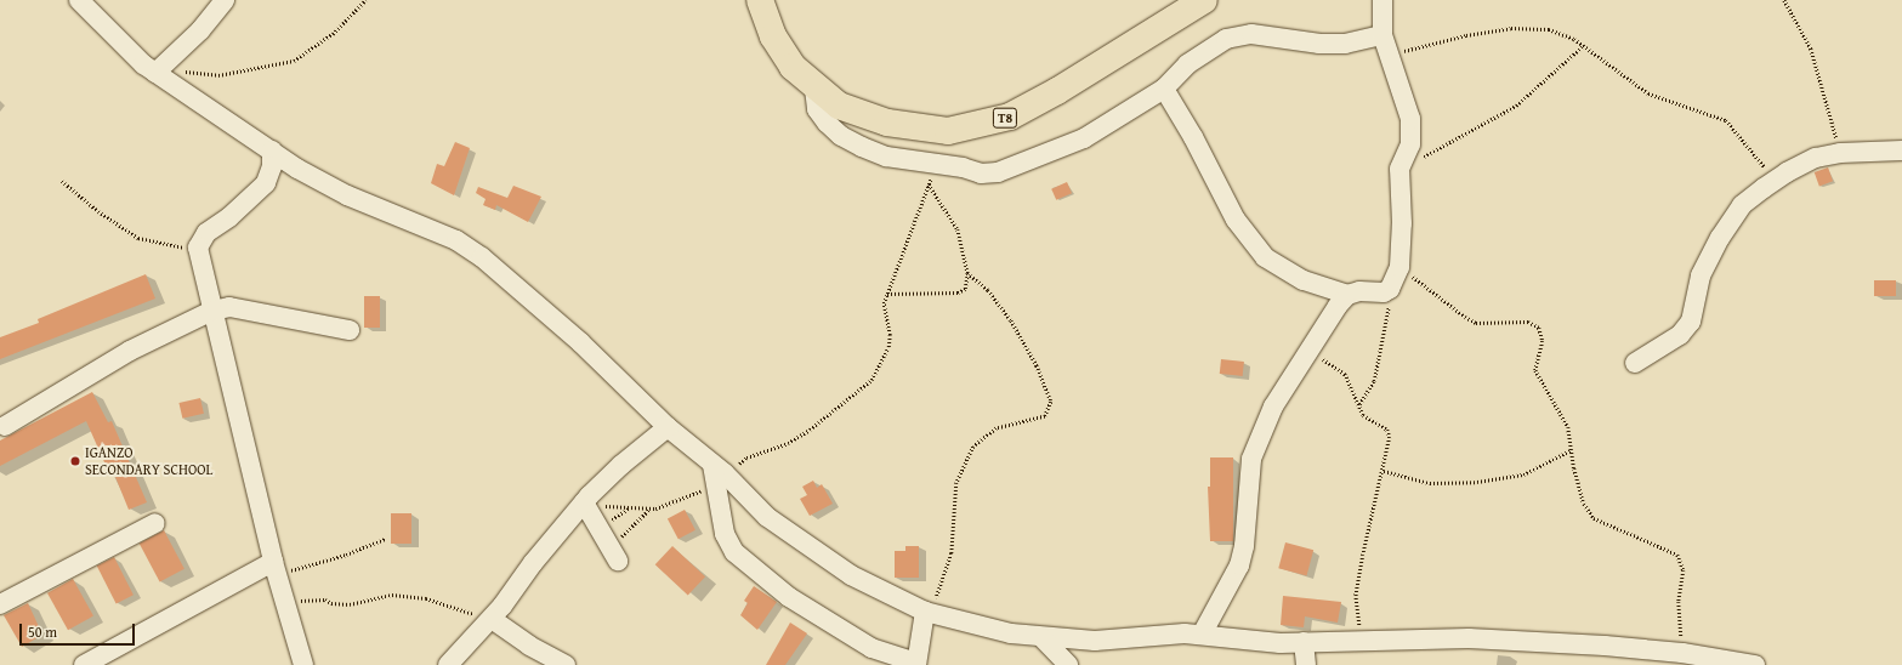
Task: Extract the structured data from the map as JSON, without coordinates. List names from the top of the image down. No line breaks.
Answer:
{"streets":{"highway":["T8"]},"places":["IGANZO SECONDARY SCHOOL"],"scale_bar":"50 m"}
